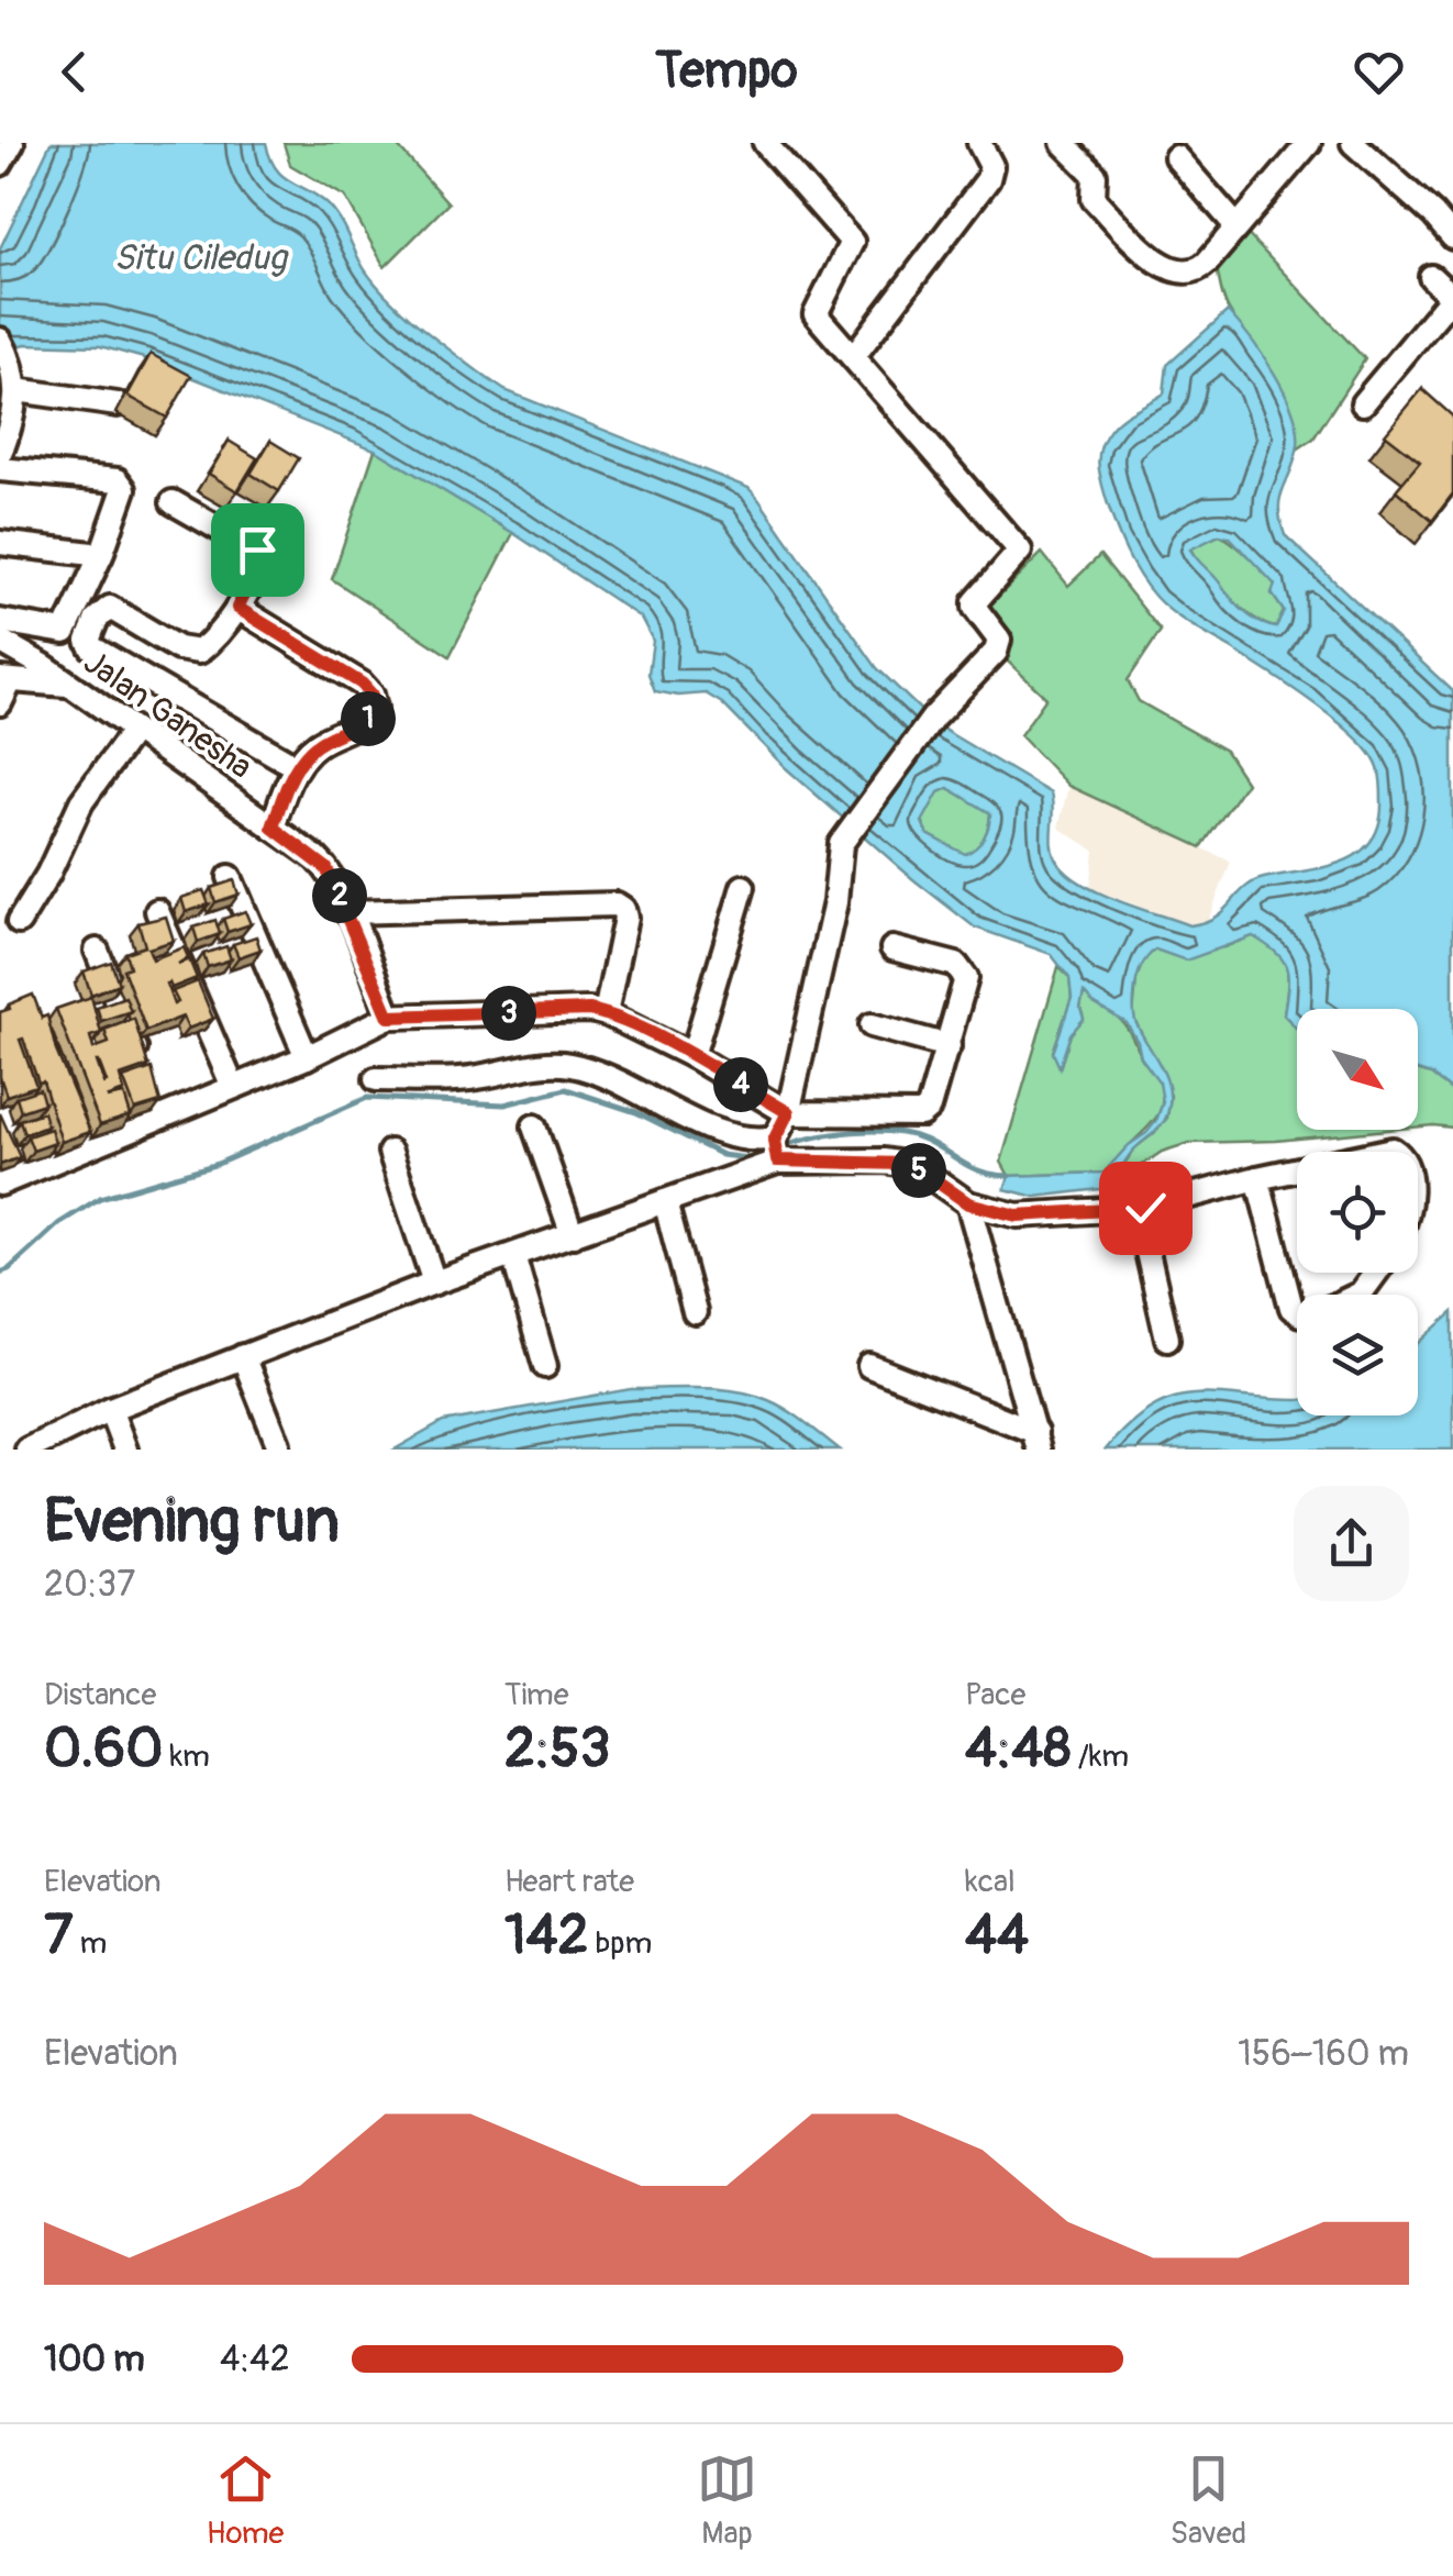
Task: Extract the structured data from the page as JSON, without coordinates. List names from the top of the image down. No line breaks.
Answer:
{"streets":{"street":["Jalan Ganesha"]},"water":["Situ Ciledug"],"north":"bottom right","page":{"header":"Tempo","pins":["1","2","3","4","5"],"heading":["Evening run","20:37"],"stats":[["Distance","0.60 km"],["Time","2:53"],["Pace","4:48 /km"],["Elevation","7 m"],["Heart rate","142 bpm"],["kcal","44"]],"chart":["Elevation","156–160 m"],"list":[{"name":"100 m","note":"4:42"}],"tabs":["Home","Map","Saved"]}}
